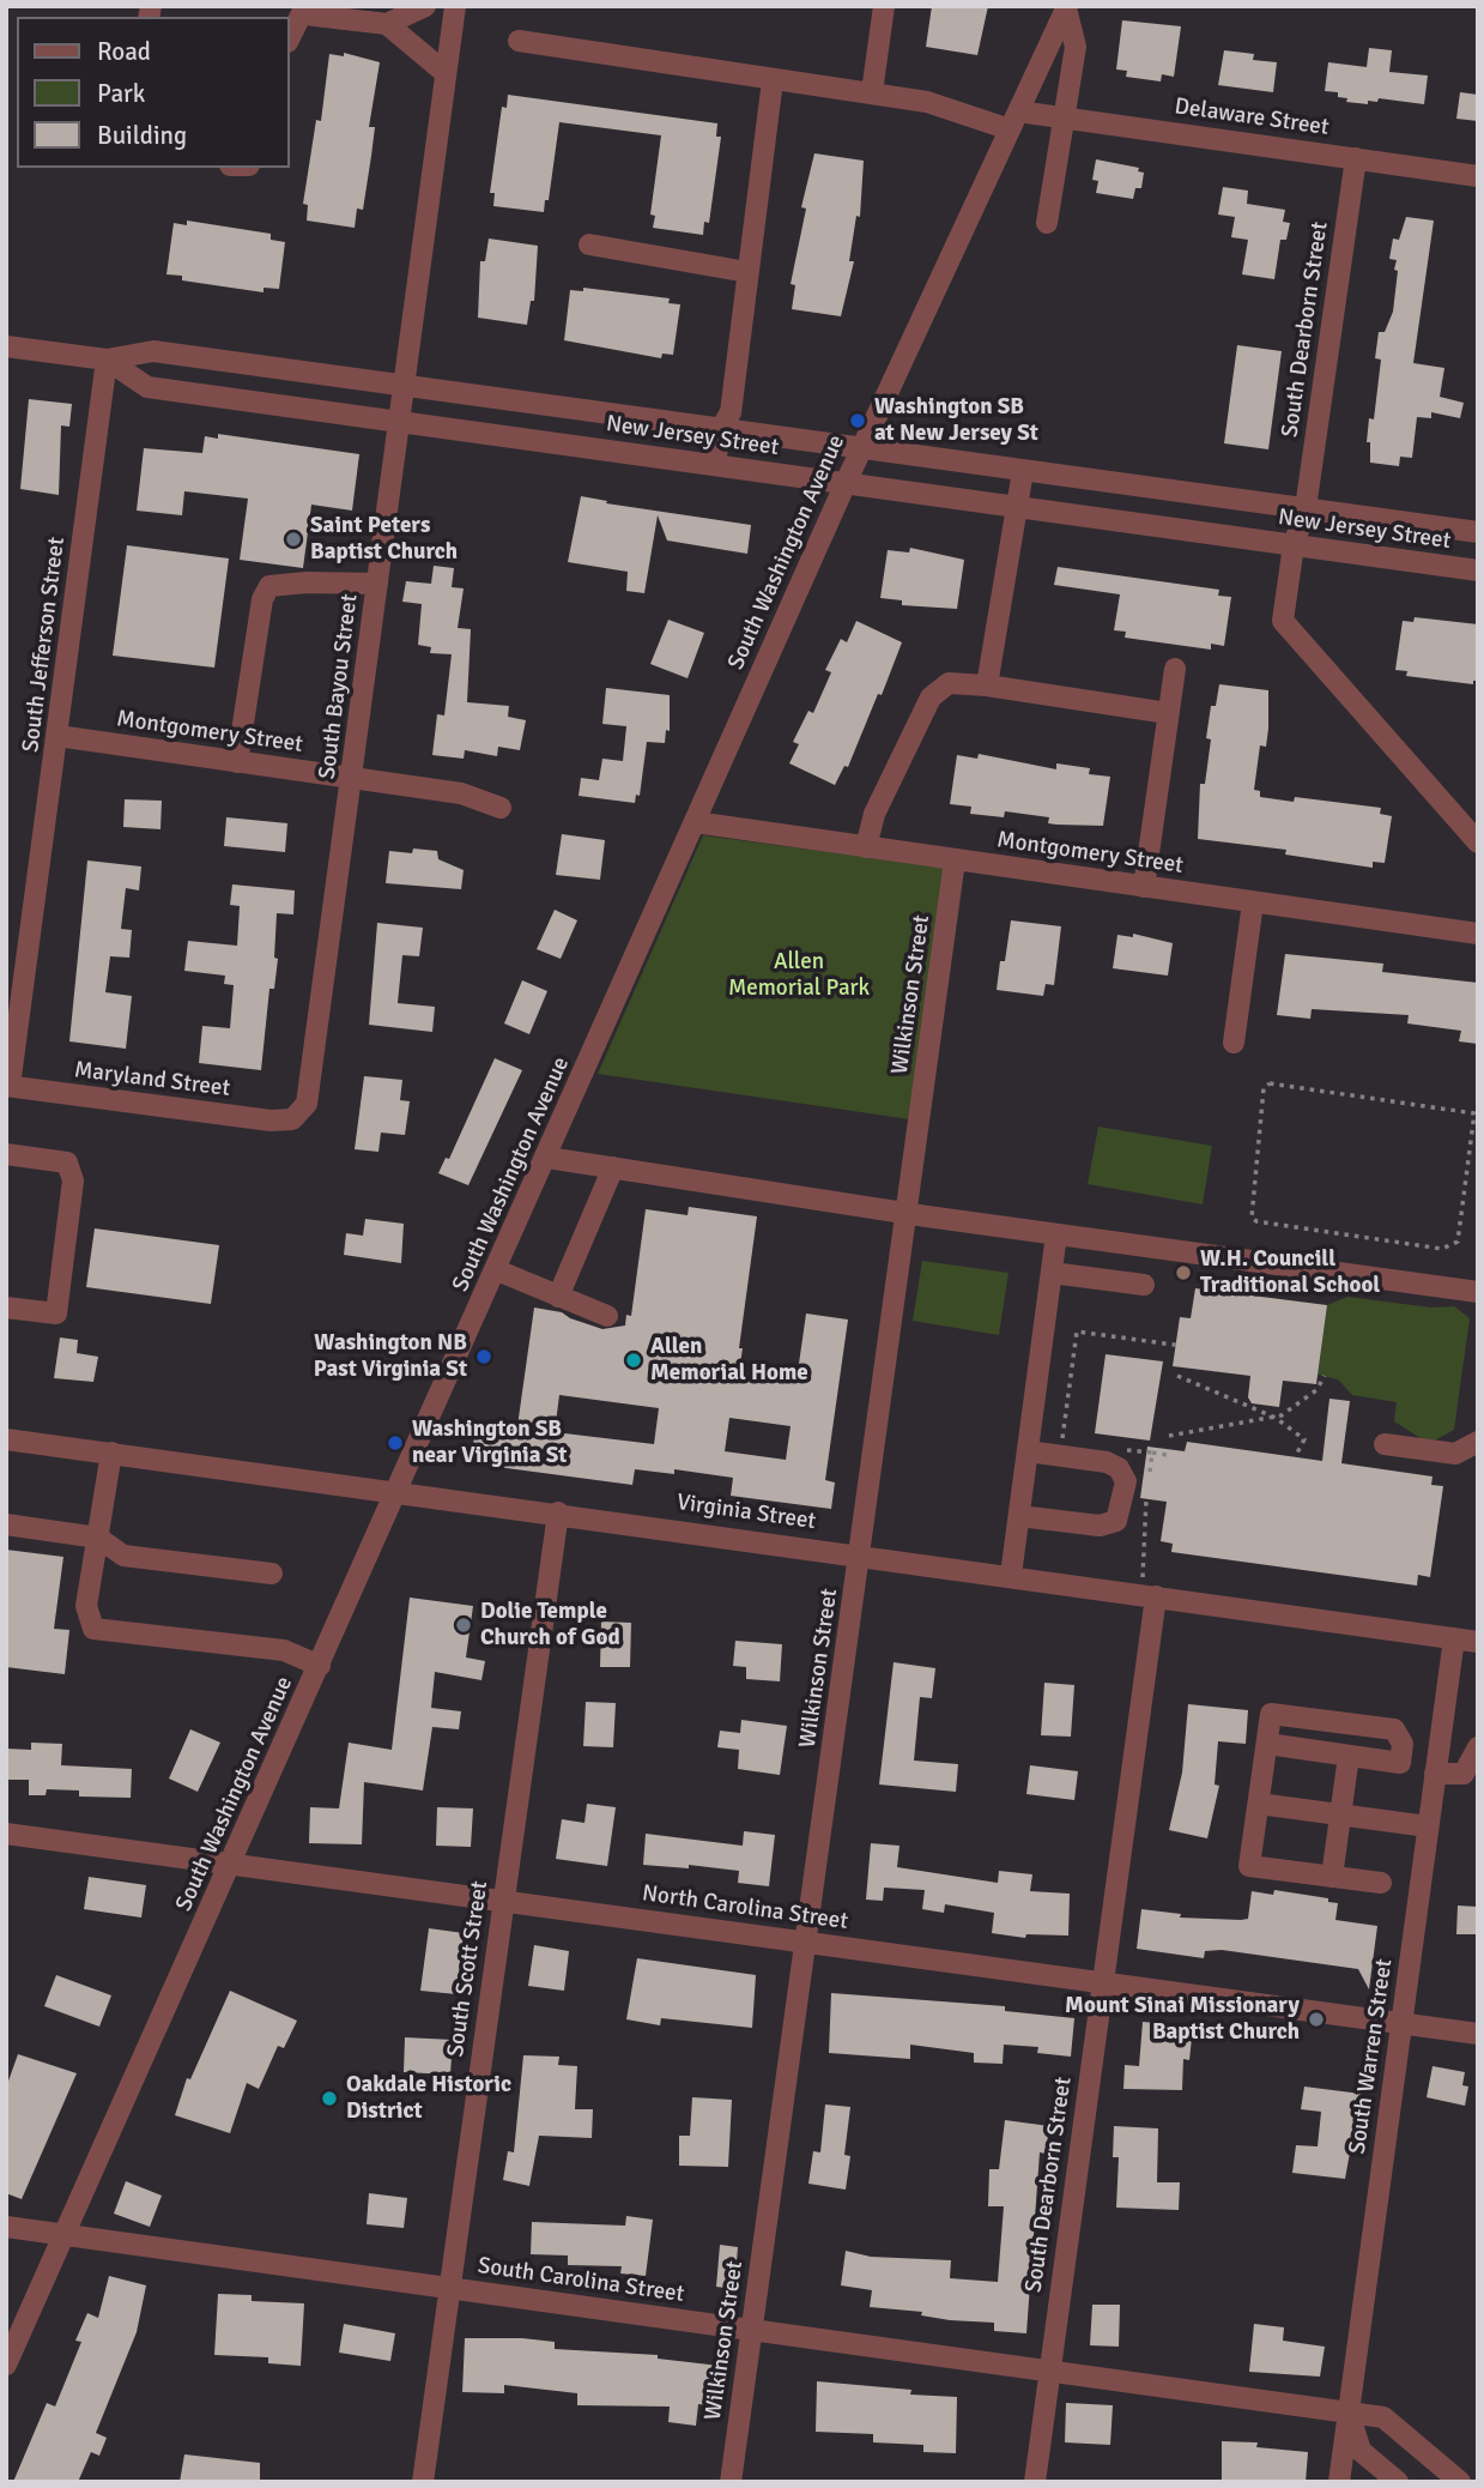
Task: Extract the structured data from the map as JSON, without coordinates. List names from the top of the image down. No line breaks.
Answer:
{"streets":{"street":["Delaware Street","South Dearborn Street","New Jersey Street","South Washington Avenue","South Jefferson Street","South Bayou Street","Montgomery Street","Wilkinson Street","Maryland Street","Virginia Street","North Carolina Street","South Scott Street","South Warren Street","South Carolina Street"]},"crossings":[["Delaware Street","South Dearborn Street"],["Delaware Street","South Washington Avenue"],["South Dearborn Street","New Jersey Street"],["South Dearborn Street","Virginia Street"],["South Dearborn Street","North Carolina Street"],["South Dearborn Street","South Carolina Street"],["New Jersey Street","South Washington Avenue"],["New Jersey Street","South Jefferson Street"],["New Jersey Street","South Bayou Street"],["South Washington Avenue","Montgomery Street"],["South Washington Avenue","Virginia Street"],["South Washington Avenue","North Carolina Street"],["South Washington Avenue","South Carolina Street"],["South Jefferson Street","Montgomery Street"],["South Jefferson Street","Maryland Street"],["South Bayou Street","Montgomery Street"],["South Bayou Street","Maryland Street"],["Montgomery Street","Wilkinson Street"],["Wilkinson Street","Virginia Street"],["Wilkinson Street","North Carolina Street"],["Wilkinson Street","South Carolina Street"],["Virginia Street","South Scott Street"],["Virginia Street","South Warren Street"],["North Carolina Street","South Scott Street"],["North Carolina Street","South Warren Street"],["South Scott Street","South Carolina Street"],["South Warren Street","South Carolina Street"]],"parks":["Allen Memorial Park"],"places":["Washington SB at New Jersey St","Saint Peters Baptist Church","W.H. Councill Traditional School","Washington NB Past Virginia St","Allen Memorial Home","Washington SB near Virginia St","Dolie Temple Church of God","Mount Sinai Missionary Baptist Church","Oakdale Historic District"],"legend":["Road","Park","Building"]}
